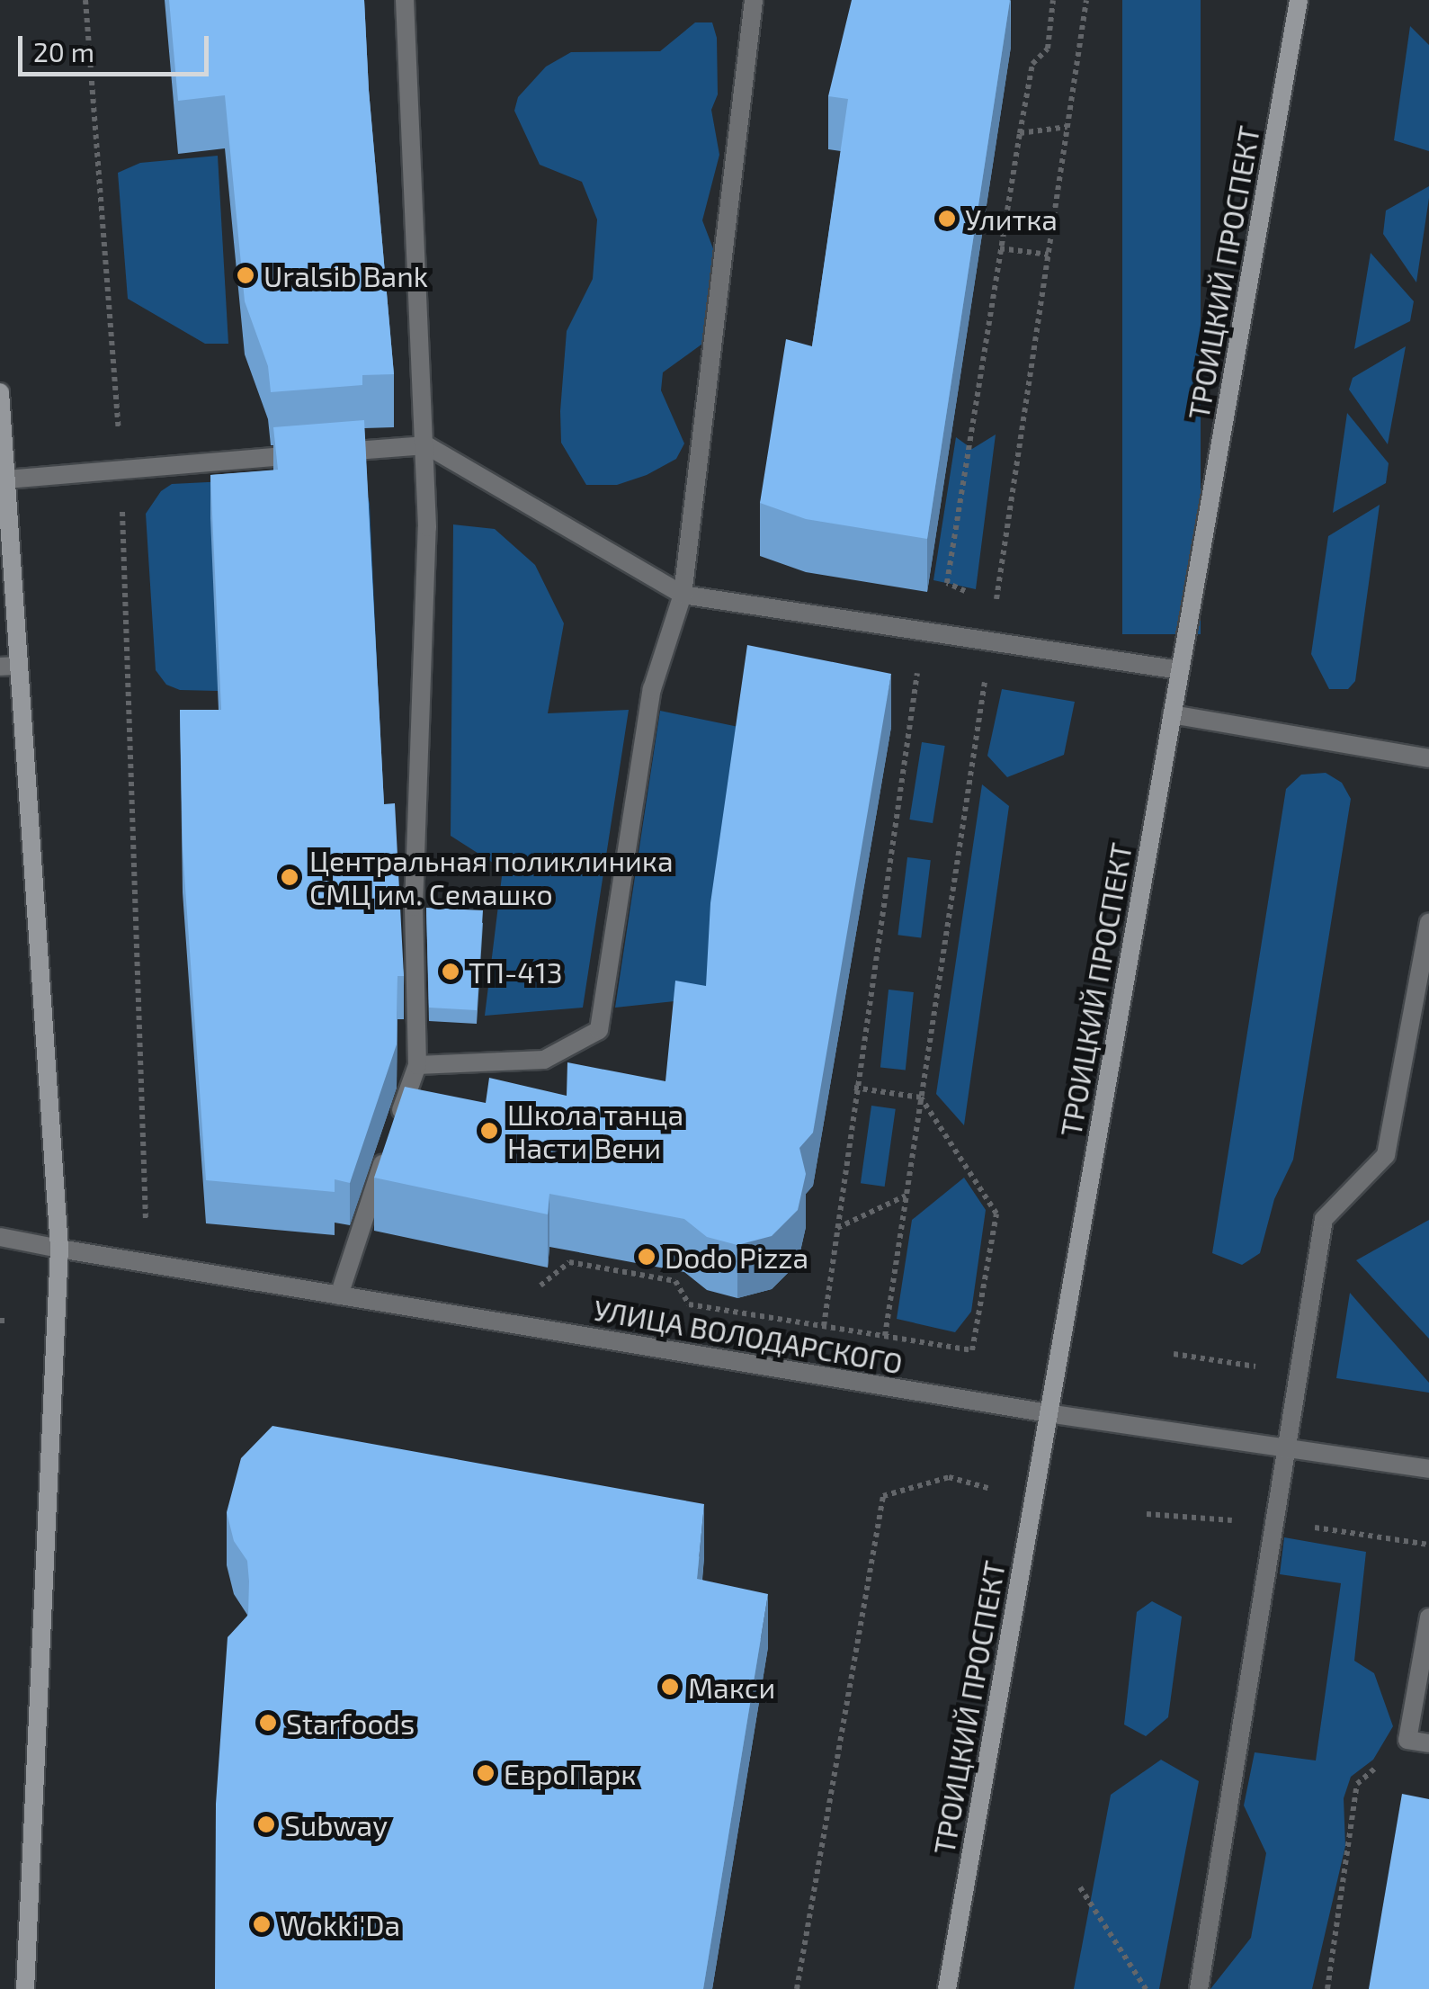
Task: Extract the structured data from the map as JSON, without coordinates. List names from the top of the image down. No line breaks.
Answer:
{"streets":{"main road":["ТРОИЦКИЙ ПРОСПЕКТ"],"street":["УЛИЦА ВОЛОДАРСКОГО"]},"crossings":[["ТРОИЦКИЙ ПРОСПЕКТ","УЛИЦА ВОЛОДАРСКОГО"]],"places":["Улитка","Uralsib Bank","Центральная поликлиника СМЦ им. Семашко","ТП-413","Школа танца Насти Вени","Dodo Pizza","Макси","Starfoods","ЕвроПарк","Subway","Wokki'Da"],"scale_bar":"20 m"}
